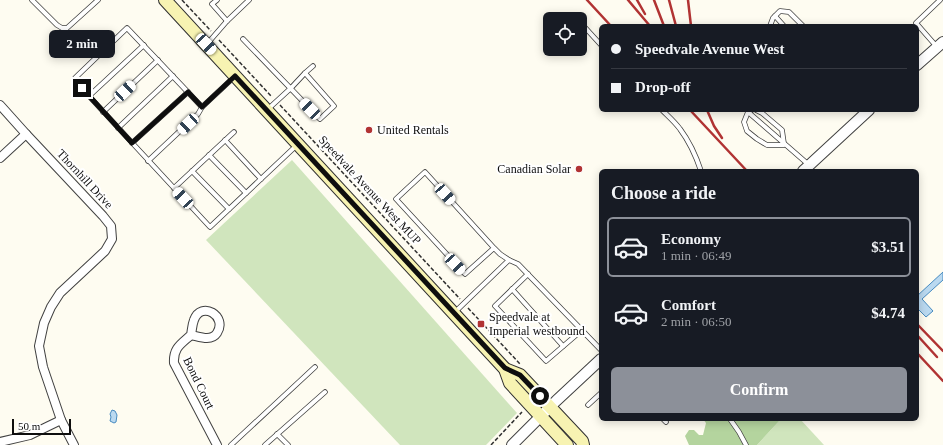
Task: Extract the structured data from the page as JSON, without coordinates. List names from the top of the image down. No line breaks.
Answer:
{"streets":{"street":["Thornhill Drive","Bond Court"],"path":["Speedvale Avenue West MUP"]},"places":{"other":["United Rentals","Canadian Solar"],"transit":["Speedvale at Imperial westbound"]},"scale_bar":"50 m","page":{"banner":["Speedvale Avenue West","Drop-off"],"bubble":"2 min","heading":"Choose a ride","list":[{"name":"Economy","note":"1 min · 06:49","value":"$3.51"},{"name":"Comfort","note":"2 min · 06:50","value":"$4.74"}],"buttons":"Confirm","scale":"50 m"}}
